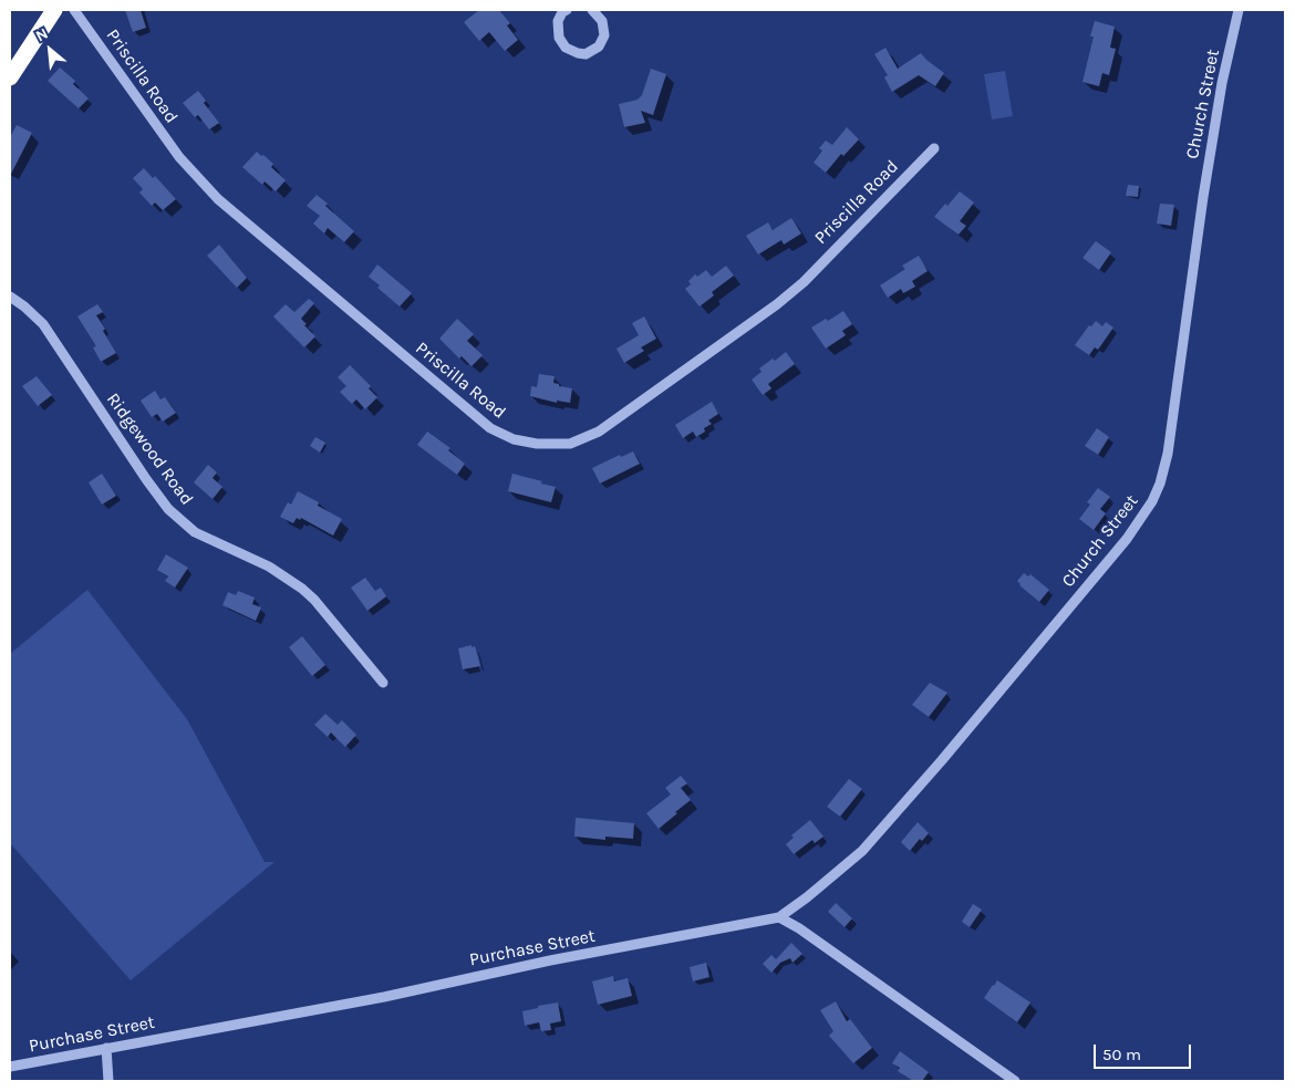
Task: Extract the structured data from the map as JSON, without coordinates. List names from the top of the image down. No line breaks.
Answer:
{"streets":{"street":["Priscilla Road","Church Street","Ridgewood Road","Purchase Street"]},"crossings":[["Church Street","Purchase Street"]],"scale_bar":"50 m","north":"top left"}
